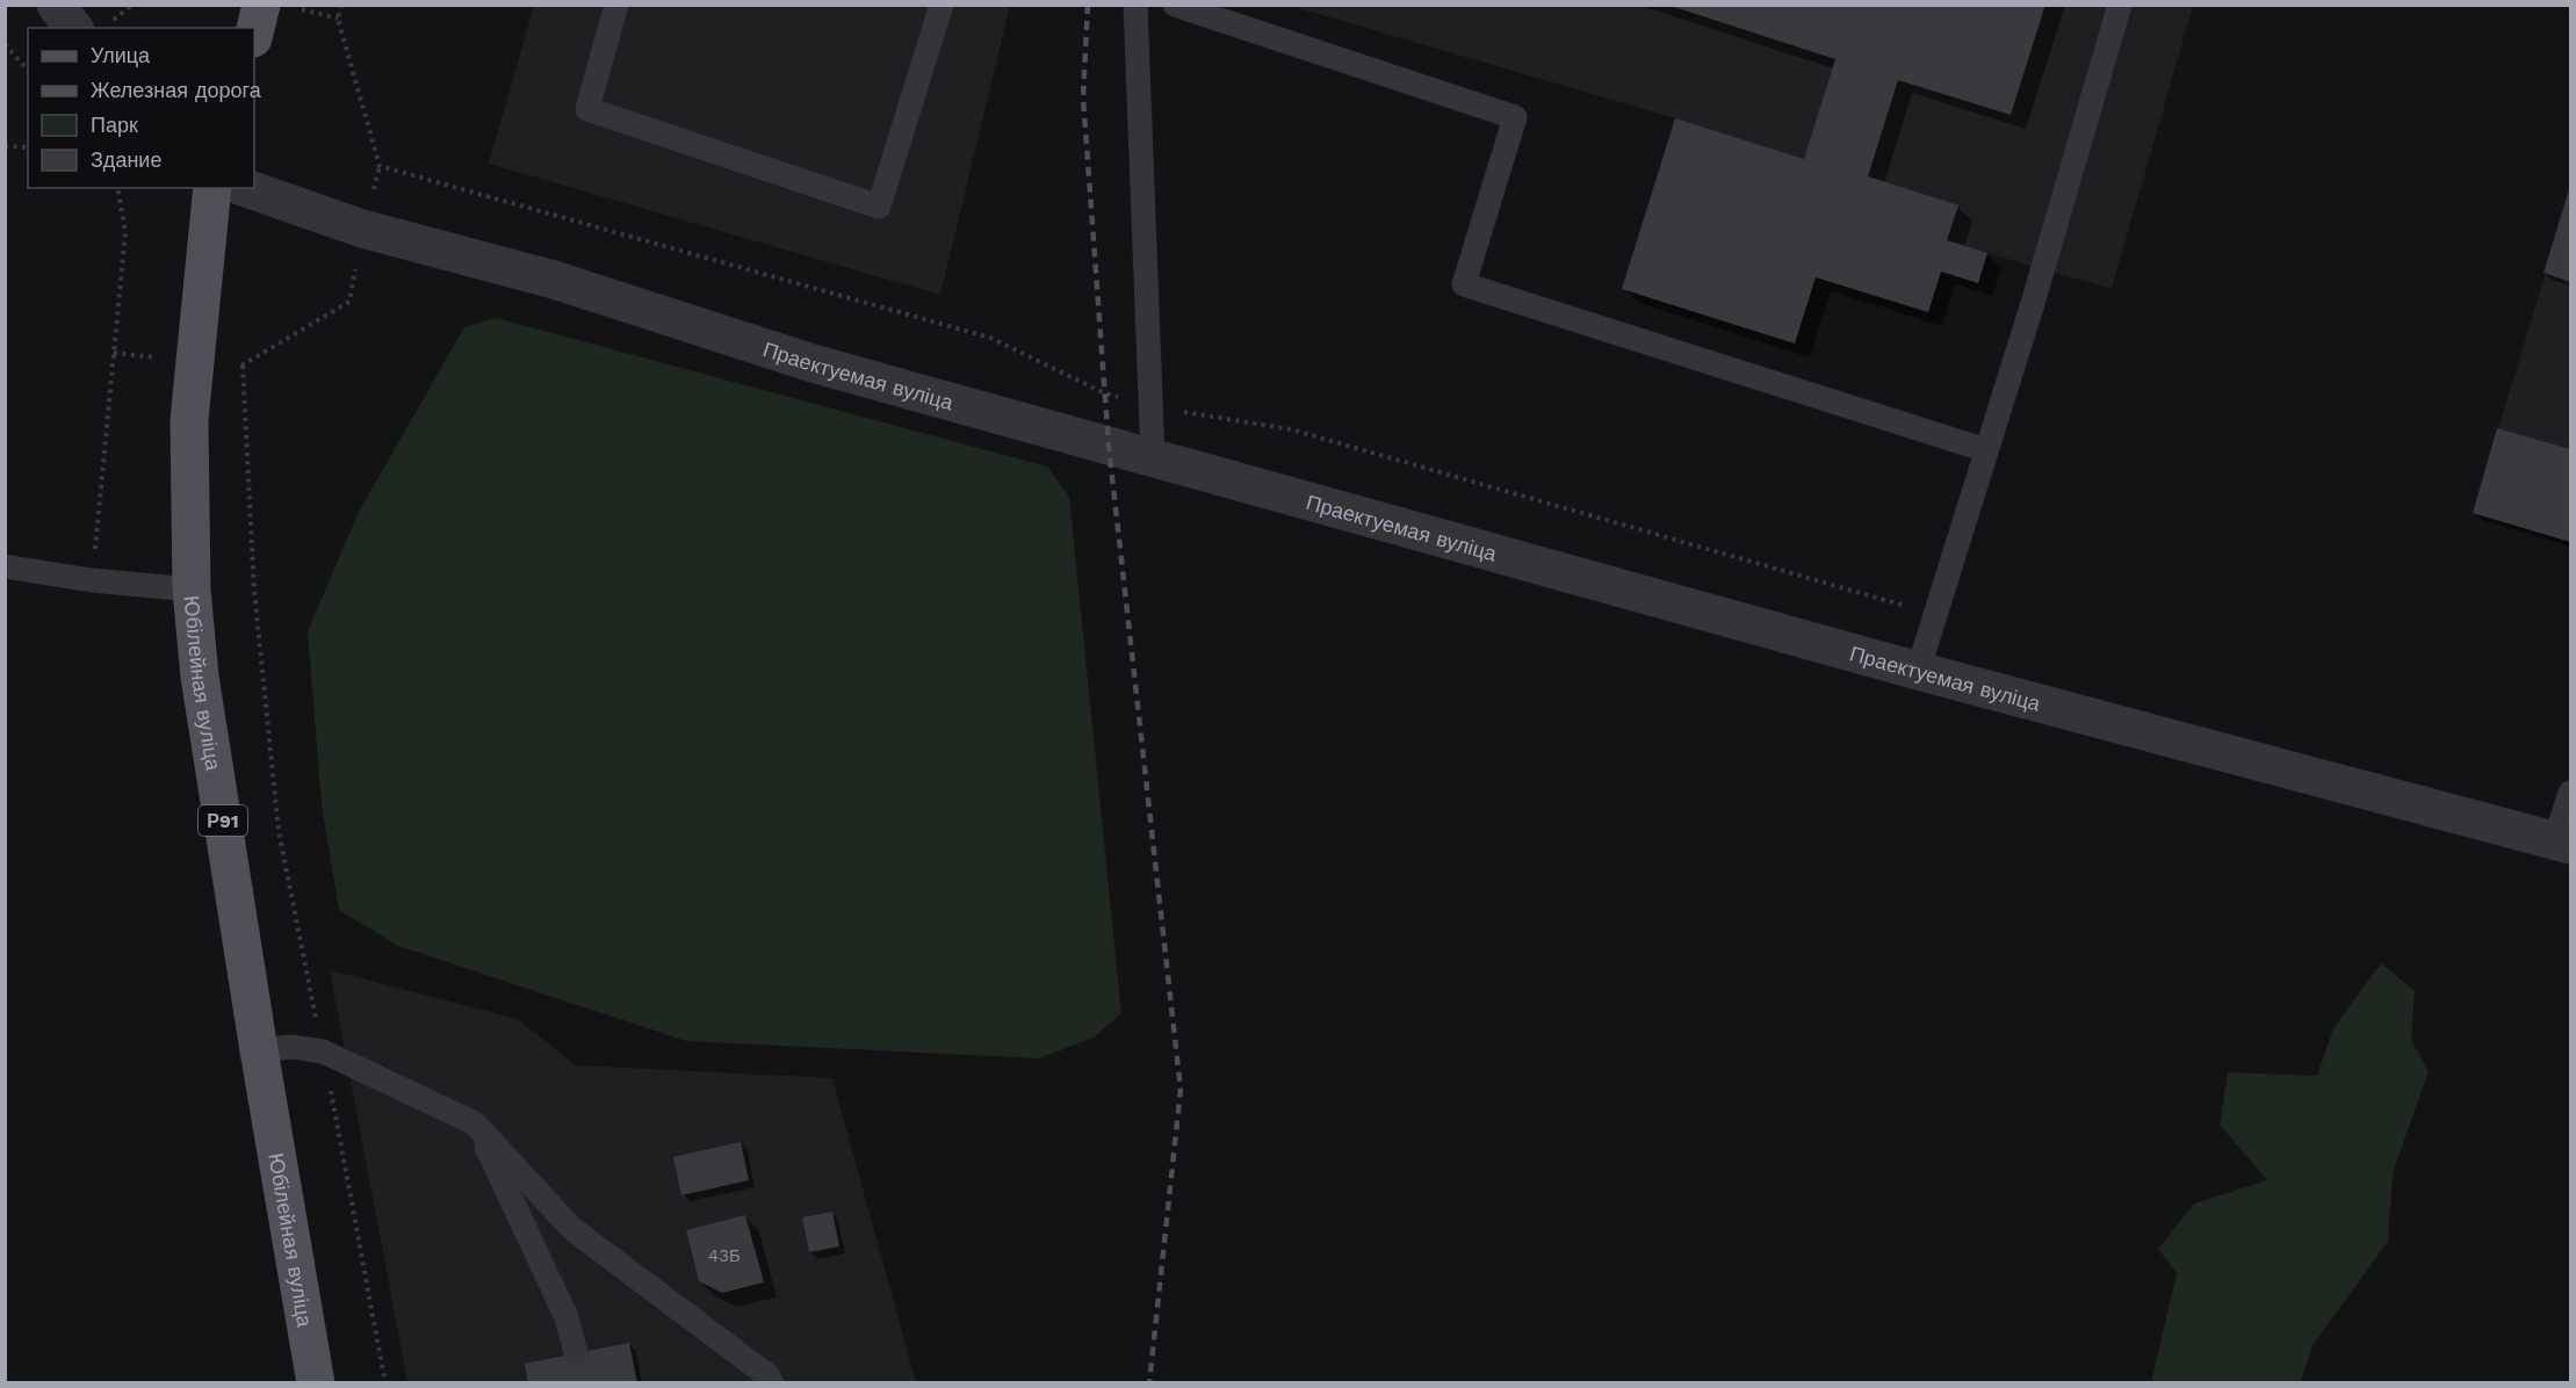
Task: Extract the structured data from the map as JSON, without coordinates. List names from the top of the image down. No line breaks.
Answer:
{"streets":{"main road":["Юбілейная вуліца","Р91"],"street":["Праектуемая вуліца"]},"house_numbers":["43Б"],"legend":["Улица","Железная дорога","Парк","Здание"]}
